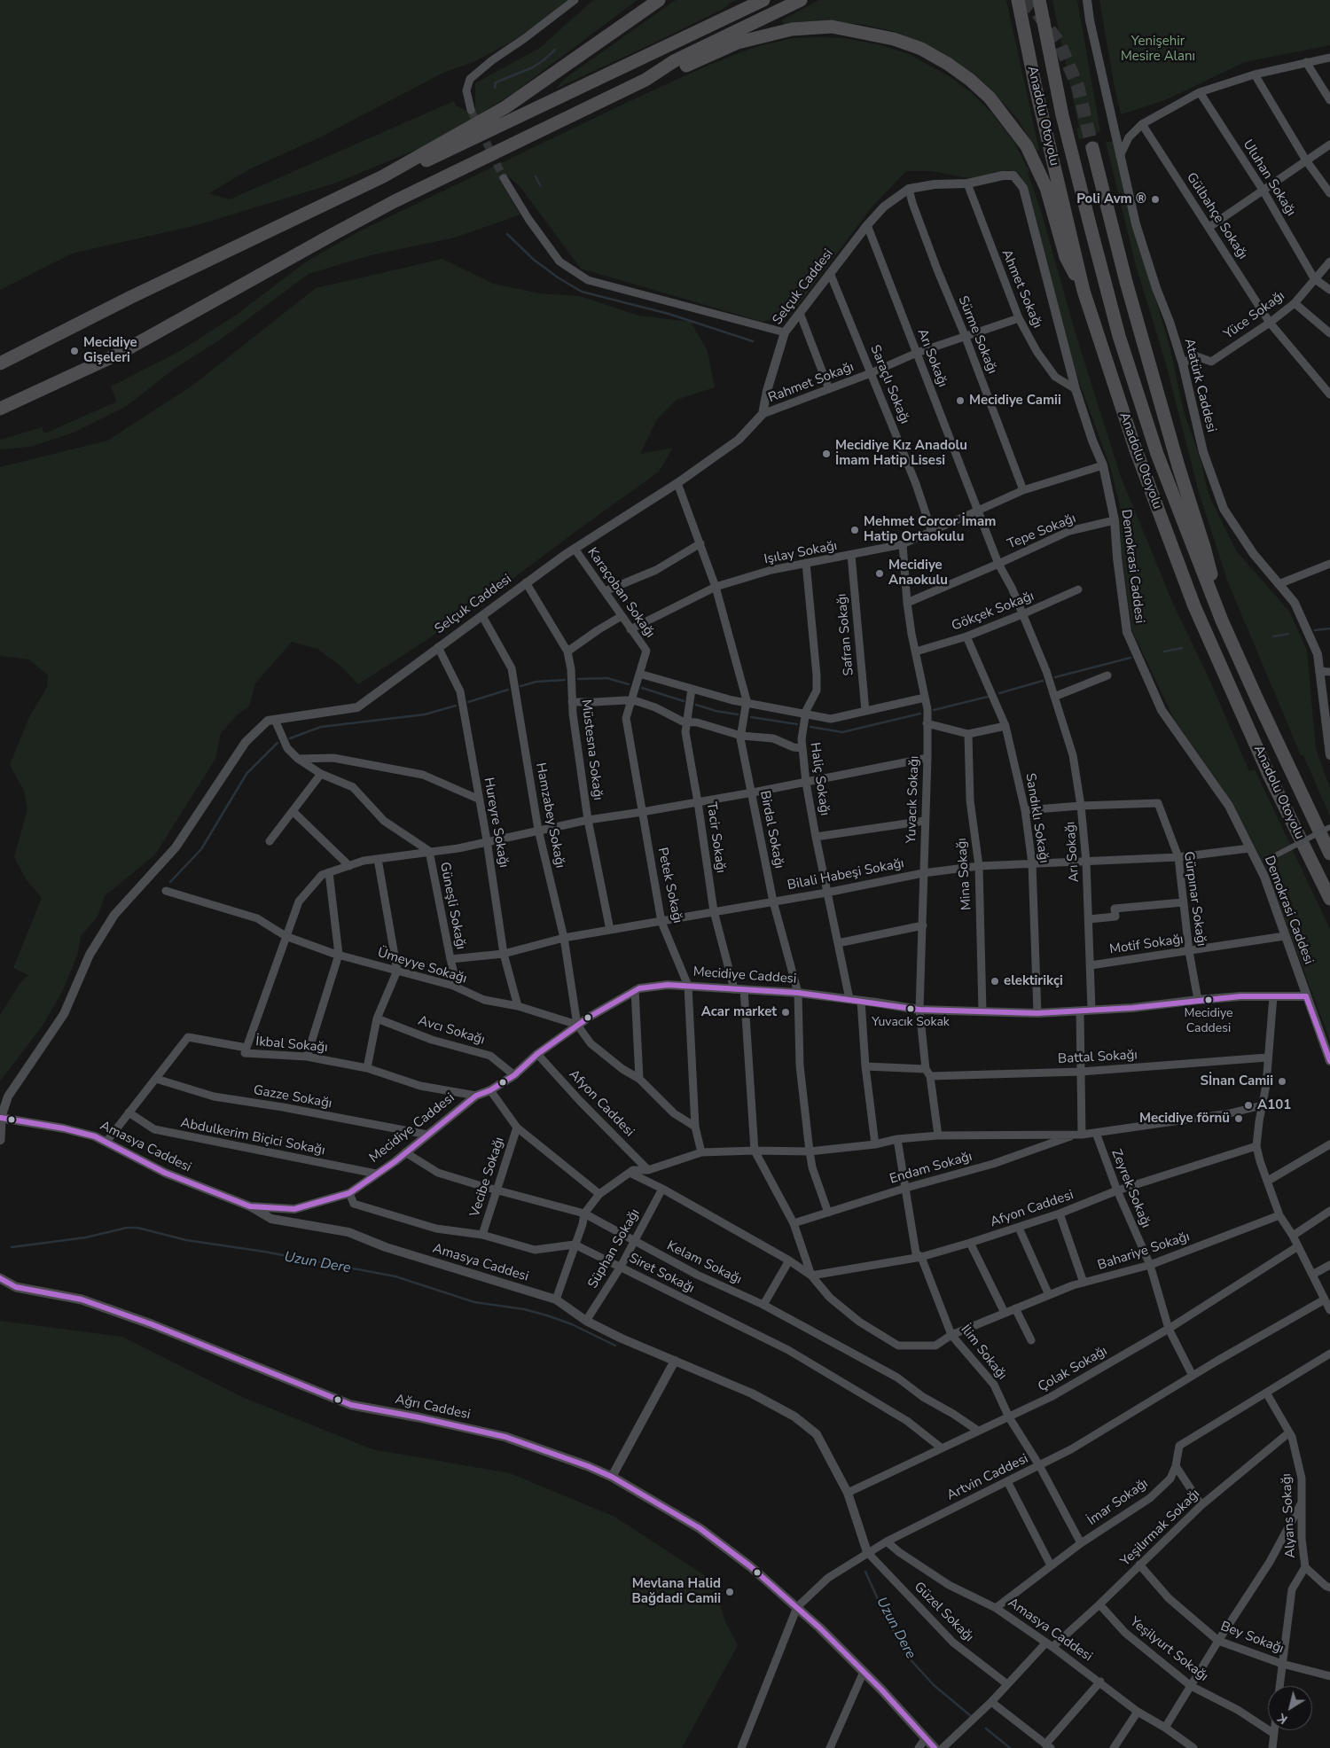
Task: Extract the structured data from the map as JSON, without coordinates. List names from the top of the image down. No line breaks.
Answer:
{"streets":{"highway":["Anadolu Otoyolu"],"main road":["Ağrı Caddesi"],"street":["Uluhan Sokağı","Gülbahçe Sokağı","Selçuk Caddesi","Ahmet Sokağı","Yüce Sokağı","Sürme Sokağı","Arı Sokağı","Rahmet Sokağı","Saraçlı Sokağı","Atatürk Caddesi","Tepe Sokağı","Işılay Sokağı","Demokrasi Caddesi","Karaçoban Sokağı","Gökçek Sokağı","Safran Sokağı","Müstesna Sokağı","Haliç Sokağı","Yuvacık Sokağı","Hamzabey Sokağı","Sandıklı Sokağı","Hureyre Sokağı","Birdal Sokağı","Tacir Sokağı","Mina Sokağı","Bilali Habeşi Sokağı","Petek Sokağı","Gürpınar Sokağı","Güneşli Sokağı","Motif Sokağı","Ümeyye Sokağı","Mecidiye Caddesi","Avcı Sokağı","İkbal Sokağı","Battal Sokağı","Gazze Sokağı","Afyon Caddesi","Abdulkerim Biçici Sokağı","Amasya Caddesi","Endam Sokağı","Vecibe Sokağı","Zeyrek Sokağı","Süphan Sokağı","Bahariye Sokağı","Kelam Sokağı","Siret Sokağı","İlim Sokağı","Çolak Sokağı","Artvin Caddesi","İmar Sokağı","Alyans Sokağı","Yeşilırmak Sokağı","Güzel Sokağı","Bey Sokağı","Yeşilyurt Sokağı"]},"crossings":[["Uluhan Sokağı","Yüce Sokağı"],["Gülbahçe Sokağı","Yüce Sokağı"],["Selçuk Caddesi","Ahmet Sokağı"],["Selçuk Caddesi","Sürme Sokağı"],["Selçuk Caddesi","Arı Sokağı"],["Selçuk Caddesi","Rahmet Sokağı"],["Selçuk Caddesi","Saraçlı Sokağı"],["Selçuk Caddesi","Demokrasi Caddesi"],["Selçuk Caddesi","Karaçoban Sokağı"],["Selçuk Caddesi","Müstesna Sokağı"],["Selçuk Caddesi","Hamzabey Sokağı"],["Selçuk Caddesi","Hureyre Sokağı"],["Selçuk Caddesi","Birdal Sokağı"],["Selçuk Caddesi","Güneşli Sokağı"],["Selçuk Caddesi","Amasya Caddesi"],["Ahmet Sokağı","Rahmet Sokağı"],["Ahmet Sokağı","Demokrasi Caddesi"],["Yüce Sokağı","Atatürk Caddesi"],["Sürme Sokağı","Rahmet Sokağı"],["Sürme Sokağı","Işılay Sokağı"],["Arı Sokağı","Rahmet Sokağı"],["Arı Sokağı","Tepe Sokağı"],["Arı Sokağı","Işılay Sokağı"],["Arı Sokağı","Gökçek Sokağı"],["Arı Sokağı","Bilali Habeşi Sokağı"],["Arı Sokağı","Gürpınar Sokağı"],["Arı Sokağı","Motif Sokağı"],["Arı Sokağı","Mecidiye Caddesi"],["Rahmet Sokağı","Saraçlı Sokağı"],["Saraçlı Sokağı","Işılay Sokağı"],["Tepe Sokağı","Demokrasi Caddesi"],["Tepe Sokağı","Yuvacık Sokağı"],["Işılay Sokağı","Demokrasi Caddesi"],["Işılay Sokağı","Karaçoban Sokağı"],["Işılay Sokağı","Safran Sokağı"],["Işılay Sokağı","Haliç Sokağı"],["Işılay Sokağı","Yuvacık Sokağı"],["Işılay Sokağı","Birdal Sokağı"],["Demokrasi Caddesi","Bilali Habeşi Sokağı"],["Demokrasi Caddesi","Motif Sokağı"],["Demokrasi Caddesi","Mecidiye Caddesi"],["Karaçoban Sokağı","Petek Sokağı"],["Gökçek Sokağı","Yuvacık Sokağı"],["Gökçek Sokağı","Sandıklı Sokağı"],["Müstesna Sokağı","Bilali Habeşi Sokağı"],["Haliç Sokağı","Bilali Habeşi Sokağı"],["Haliç Sokağı","Mecidiye Caddesi"],["Yuvacık Sokağı","Bilali Habeşi Sokağı"],["Yuvacık Sokağı","Mecidiye Caddesi"],["Yuvacık Sokağı","Battal Sokağı"],["Hamzabey Sokağı","Bilali Habeşi Sokağı"],["Hamzabey Sokağı","Ümeyye Sokağı"],["Hamzabey Sokağı","Mecidiye Caddesi"],["Sandıklı Sokağı","Bilali Habeşi Sokağı"],["Sandıklı Sokağı","Gürpınar Sokağı"],["Sandıklı Sokağı","Mecidiye Caddesi"],["Hureyre Sokağı","Bilali Habeşi Sokağı"],["Hureyre Sokağı","Ümeyye Sokağı"],["Birdal Sokağı","Bilali Habeşi Sokağı"],["Birdal Sokağı","Mecidiye Caddesi"],["Birdal Sokağı","Endam Sokağı"],["Tacir Sokağı","Bilali Habeşi Sokağı"],["Tacir Sokağı","Mecidiye Caddesi"],["Mina Sokağı","Bilali Habeşi Sokağı"],["Mina Sokağı","Mecidiye Caddesi"],["Bilali Habeşi Sokağı","Petek Sokağı"],["Bilali Habeşi Sokağı","Gürpınar Sokağı"],["Bilali Habeşi Sokağı","Güneşli Sokağı"],["Petek Sokağı","Mecidiye Caddesi"],["Gürpınar Sokağı","Motif Sokağı"],["Gürpınar Sokağı","Mecidiye Caddesi"],["Güneşli Sokağı","Ümeyye Sokağı"],["Ümeyye Sokağı","Mecidiye Caddesi"],["Mecidiye Caddesi","Avcı Sokağı"],["Mecidiye Caddesi","İkbal Sokağı"],["Mecidiye Caddesi","Gazze Sokağı"],["Mecidiye Caddesi","Afyon Caddesi"],["Mecidiye Caddesi","Abdulkerim Biçici Sokağı"],["Mecidiye Caddesi","Amasya Caddesi"],["Mecidiye Caddesi","Kelam Sokağı"],["İkbal Sokağı","Gazze Sokağı"],["İkbal Sokağı","Abdulkerim Biçici Sokağı"],["İkbal Sokağı","Amasya Caddesi"],["Afyon Caddesi","Zeyrek Sokağı"],["Afyon Caddesi","Bahariye Sokağı"],["Afyon Caddesi","İlim Sokağı"],["Amasya Caddesi","Süphan Sokağı"],["Amasya Caddesi","Çolak Sokağı"],["Amasya Caddesi","Artvin Caddesi"],["Amasya Caddesi","İmar Sokağı"],["Amasya Caddesi","Yeşilırmak Sokağı"],["Amasya Caddesi","Güzel Sokağı"],["Endam Sokağı","İlim Sokağı"],["Vecibe Sokağı","Kelam Sokağı"],["Zeyrek Sokağı","Bahariye Sokağı"],["Zeyrek Sokağı","Çolak Sokağı"],["Zeyrek Sokağı","Artvin Caddesi"],["Süphan Sokağı","Kelam Sokağı"],["Süphan Sokağı","Siret Sokağı"],["Bahariye Sokağı","İlim Sokağı"],["Kelam Sokağı","Çolak Sokağı"],["Siret Sokağı","Çolak Sokağı"],["İlim Sokağı","Çolak Sokağı"],["İlim Sokağı","Artvin Caddesi"],["İlim Sokağı","İmar Sokağı"],["Ağrı Caddesi","Artvin Caddesi"],["Artvin Caddesi","Güzel Sokağı"],["İmar Sokağı","Alyans Sokağı"],["Alyans Sokağı","Yeşilırmak Sokağı"],["Alyans Sokağı","Bey Sokağı"],["Yeşilırmak Sokağı","Güzel Sokağı"],["Yeşilırmak Sokağı","Bey Sokağı"],["Yeşilırmak Sokağı","Yeşilyurt Sokağı"]],"water":["Uzun Dere"],"parks":["Yenişehir Mesire Alanı"],"places":["Poli Avm ®","Mecidiye Gişeleri","Mecidiye Camii","Mecidiye Kız Anadolu İmam Hatip Lisesi","Mehmet Corcor İmam Hatip Ortaokulu","Mecidiye Anaokulu","elektirikçi","Mecidiye Caddesi","Yuvacık Sokak","Acar market","Sİnan Camii","A101","Mecidiye förnü","Mevlana Halid Bağdadi Camii"],"north":"bottom left"}
